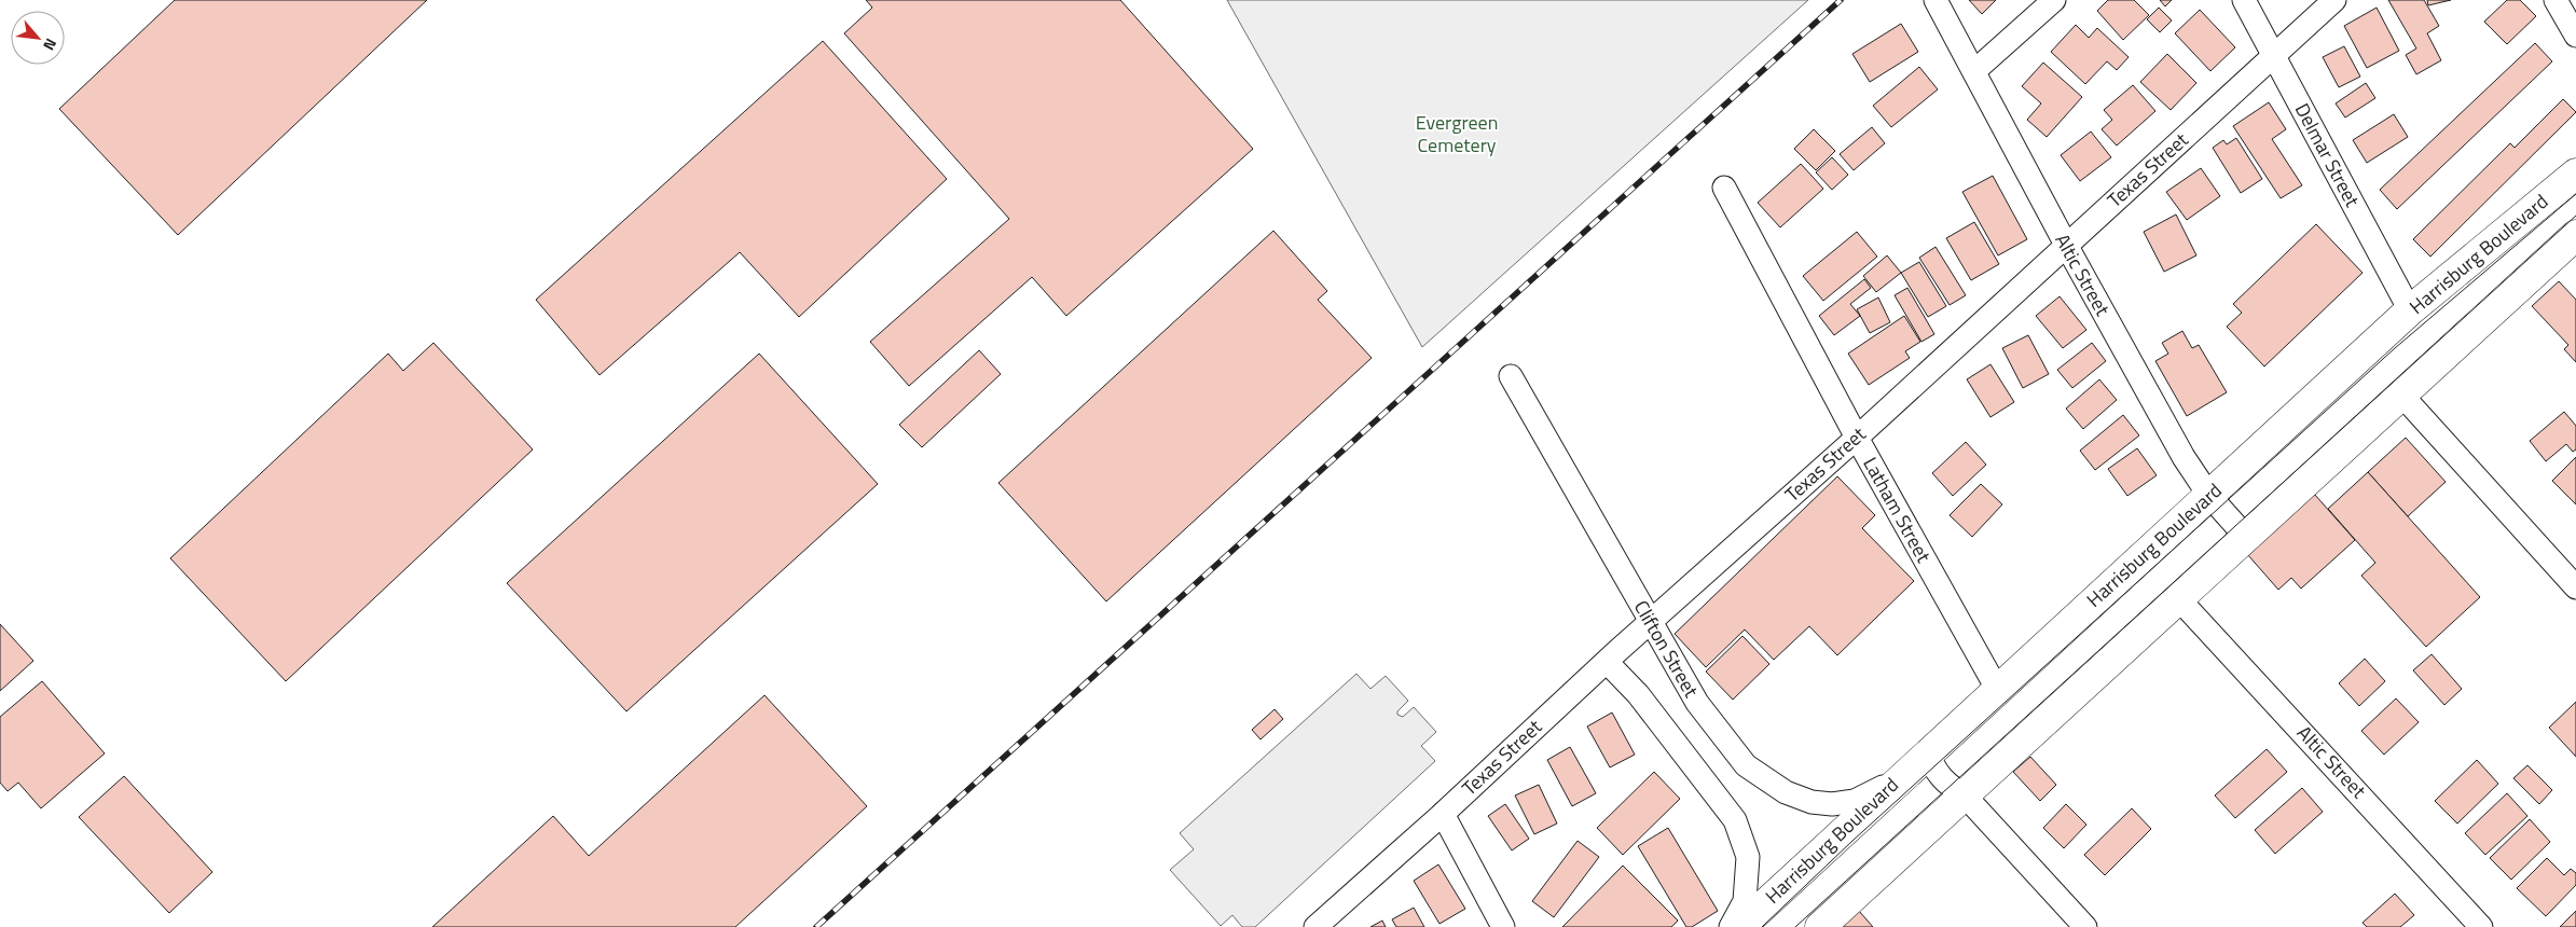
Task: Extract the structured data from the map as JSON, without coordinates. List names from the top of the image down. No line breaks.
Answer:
{"streets":{"main road":["Harrisburg Boulevard"],"street":["Delmar Street","Texas Street","Altic Street","Latham Street","Clifton Street"]},"crossings":[["Delmar Street","Texas Street"],["Delmar Street","Harrisburg Boulevard"],["Texas Street","Altic Street"],["Texas Street","Latham Street"],["Texas Street","Clifton Street"],["Harrisburg Boulevard","Altic Street"],["Harrisburg Boulevard","Latham Street"],["Harrisburg Boulevard","Clifton Street"]],"parks":["Evergreen Cemetery"],"north":"bottom right"}
